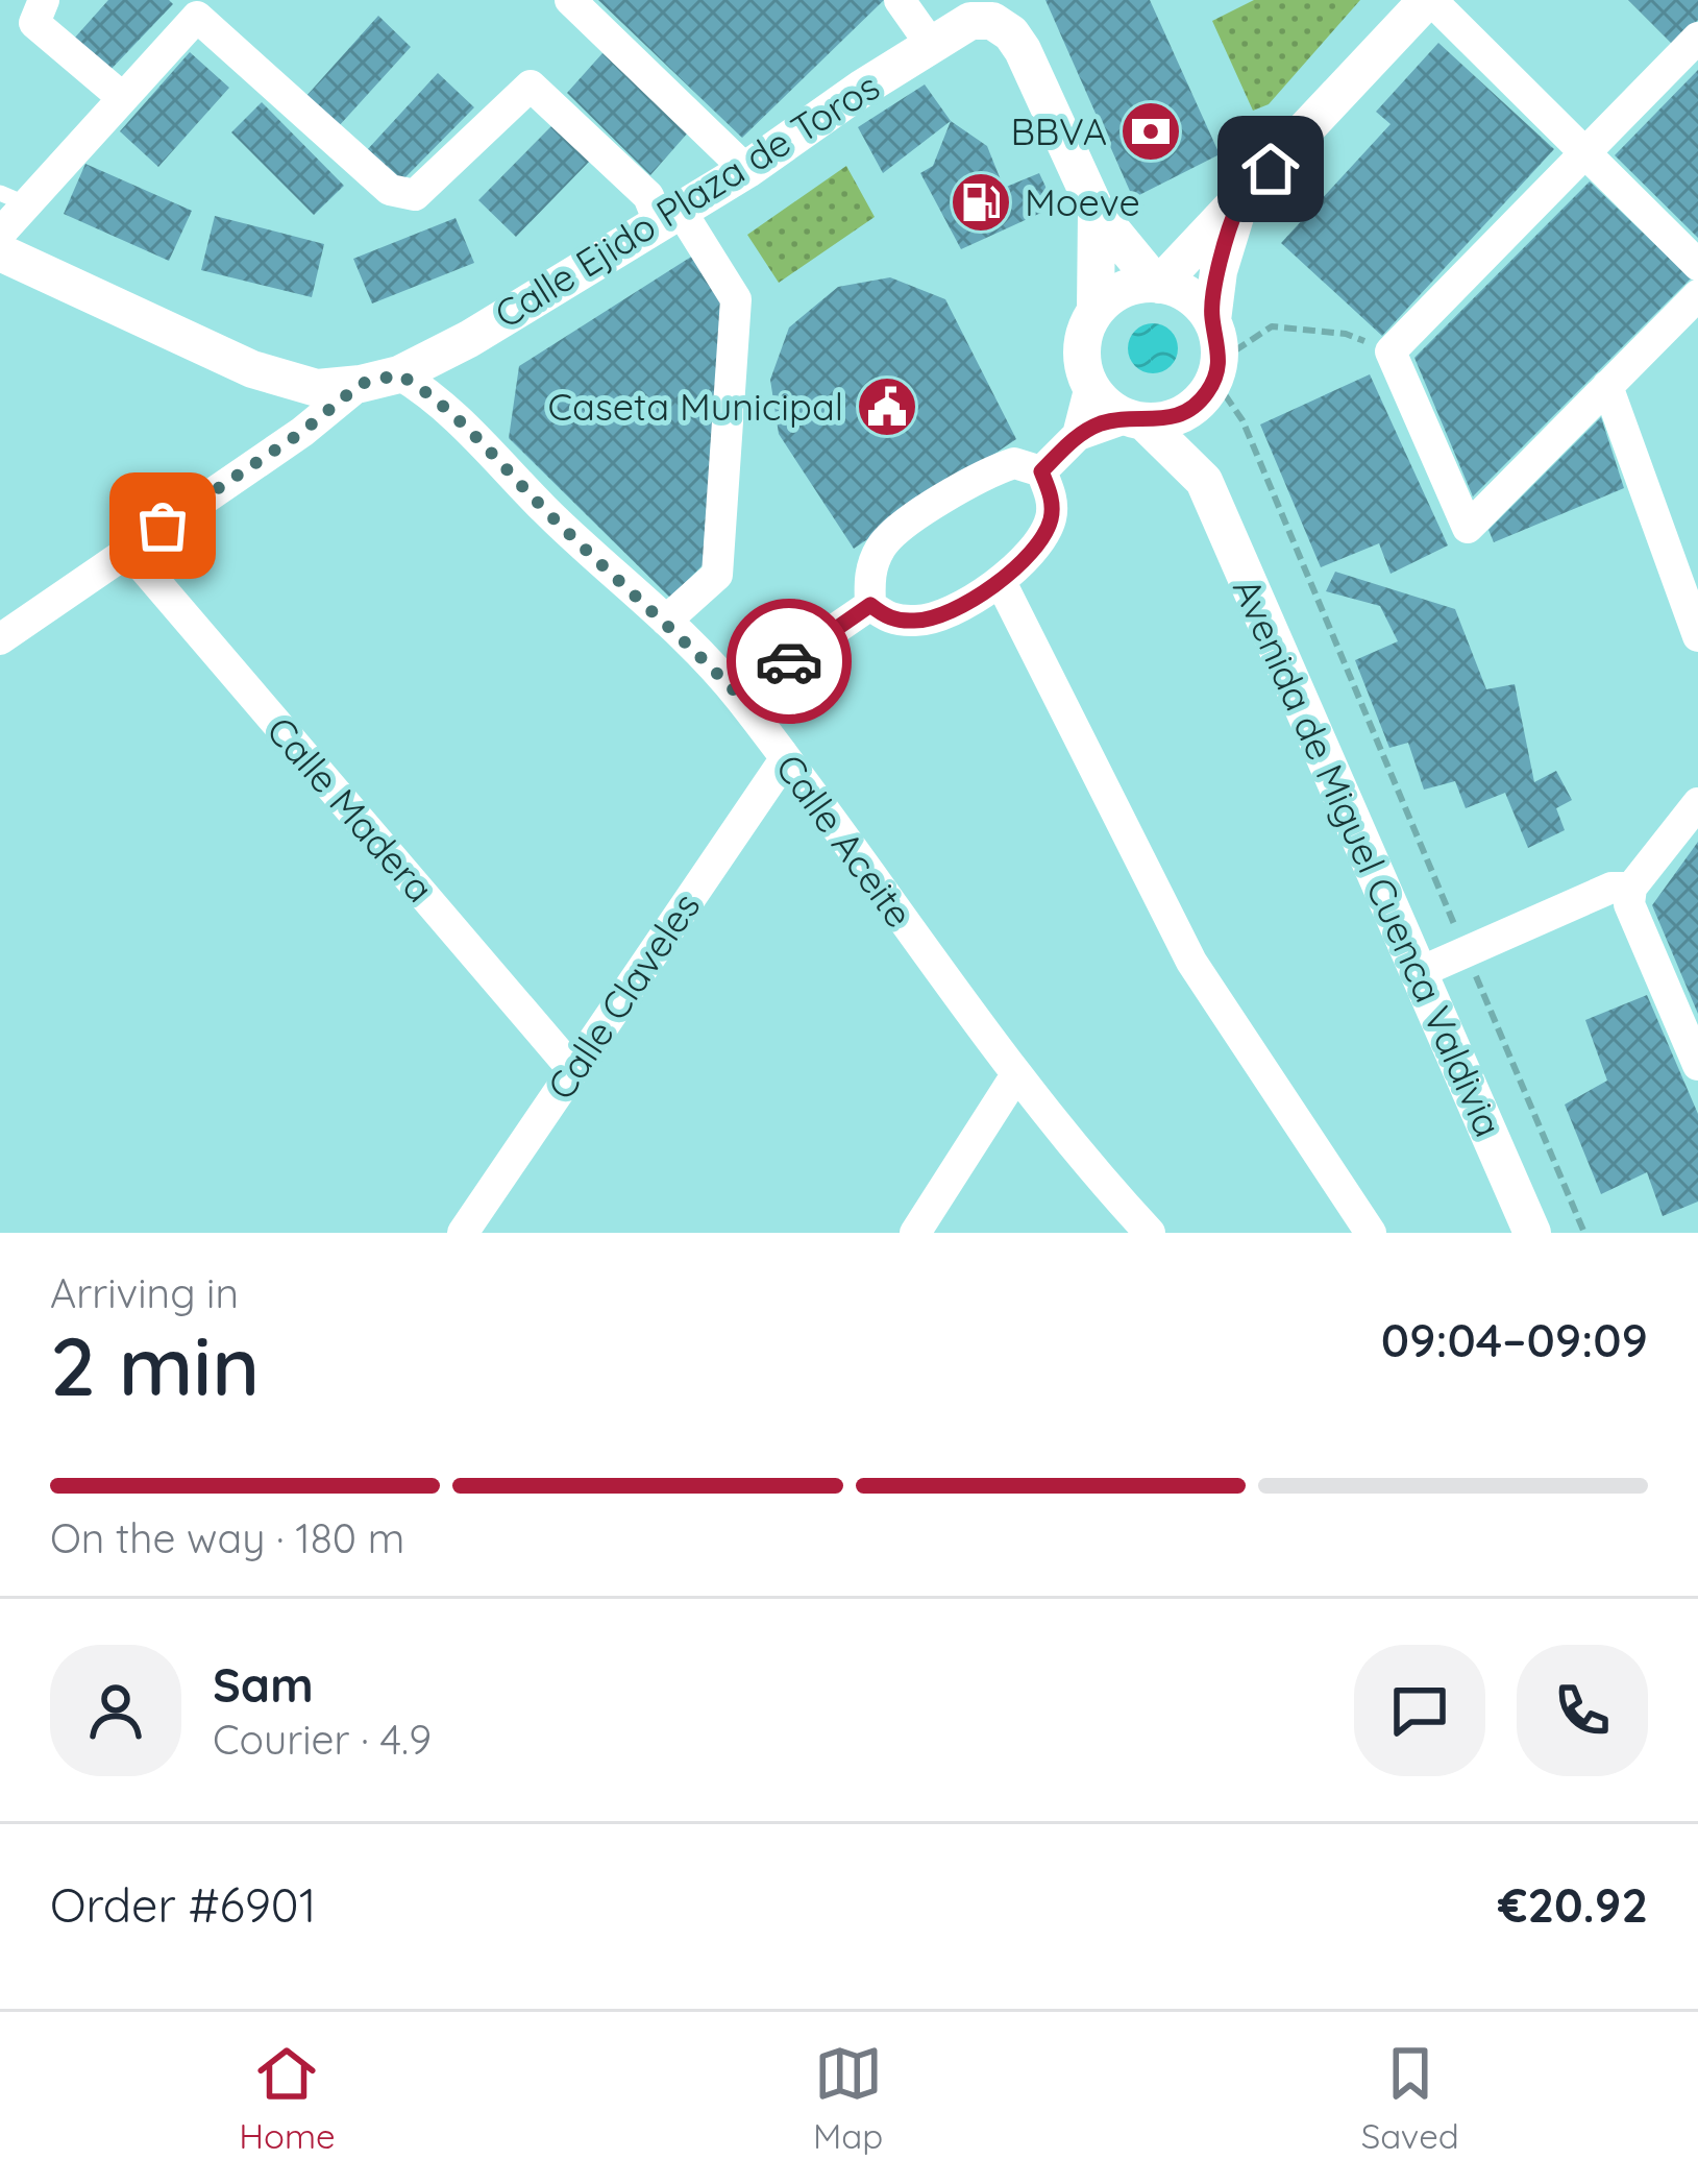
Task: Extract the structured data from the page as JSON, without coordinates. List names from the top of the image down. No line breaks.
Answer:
{"streets":{"street":["Calle Ejido Plaza de Toros","Calle Madera","Calle Aceite","Avenida de Miguel Cuenca Valdivia","Calle Claveles"]},"crossings":[["Calle Ejido Plaza de Toros","Calle Aceite"],["Calle Ejido Plaza de Toros","Avenida de Miguel Cuenca Valdivia"],["Calle Madera","Calle Claveles"],["Calle Aceite","Calle Claveles"]],"places":{"bank":["BBVA"],"fuel station":["Moeve"],"public building":["Caseta Municipal"]},"page":{"heading":["2 min","Arriving in","09:04–09:09"],"panel":["Sam","Courier · 4.9","Order #6901","€20.92"],"bar":"On the way · 180 m","tabs":["Home","Map","Saved"]}}
